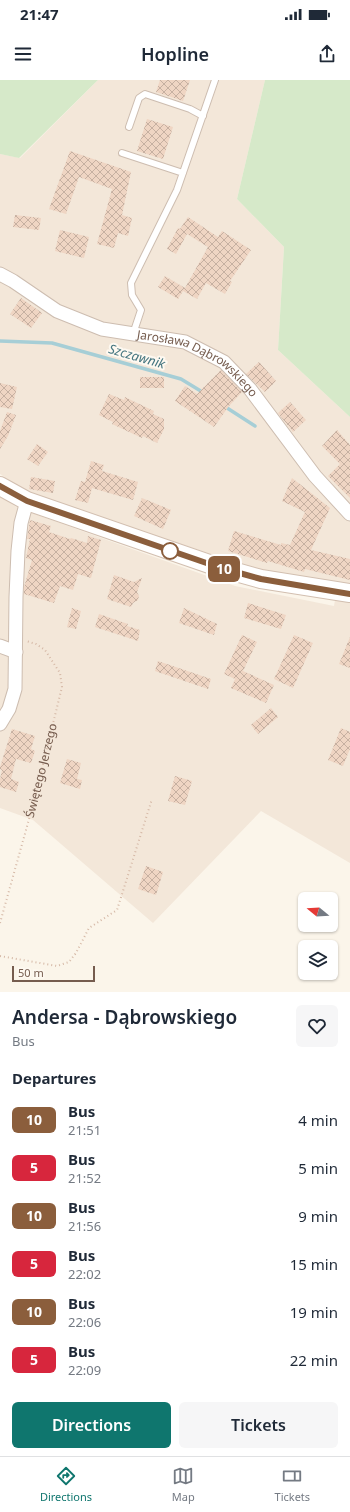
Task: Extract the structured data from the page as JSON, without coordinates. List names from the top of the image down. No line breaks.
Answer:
{"streets":{"street":["Jarosława Dąbrowskiego"],"path":["Świętego Jerzego"]},"water":["Szczawnik"],"lines":["bus line 10"],"scale_bar":"50 m","north":"left","page":{"status":"21:47","header":"Hopline","on_map":"10","scale":"50 m","heading":[["Andersa - Dąbrowskiego","Bus"],"Departures"],"list":[{"mark":"10","name":"Bus","note":"21:51","value":"4 min"},{"mark":"5","name":"Bus","note":"21:52","value":"5 min"},{"mark":"10","name":"Bus","note":"21:56","value":"9 min"},{"mark":"5","name":"Bus","note":"22:02","value":"15 min"},{"mark":"10","name":"Bus","note":"22:06","value":"19 min"},{"mark":"5","name":"Bus","note":"22:09","value":"22 min"}],"buttons":["Directions","Tickets"],"tabs":["Directions","Map","Tickets"]}}
